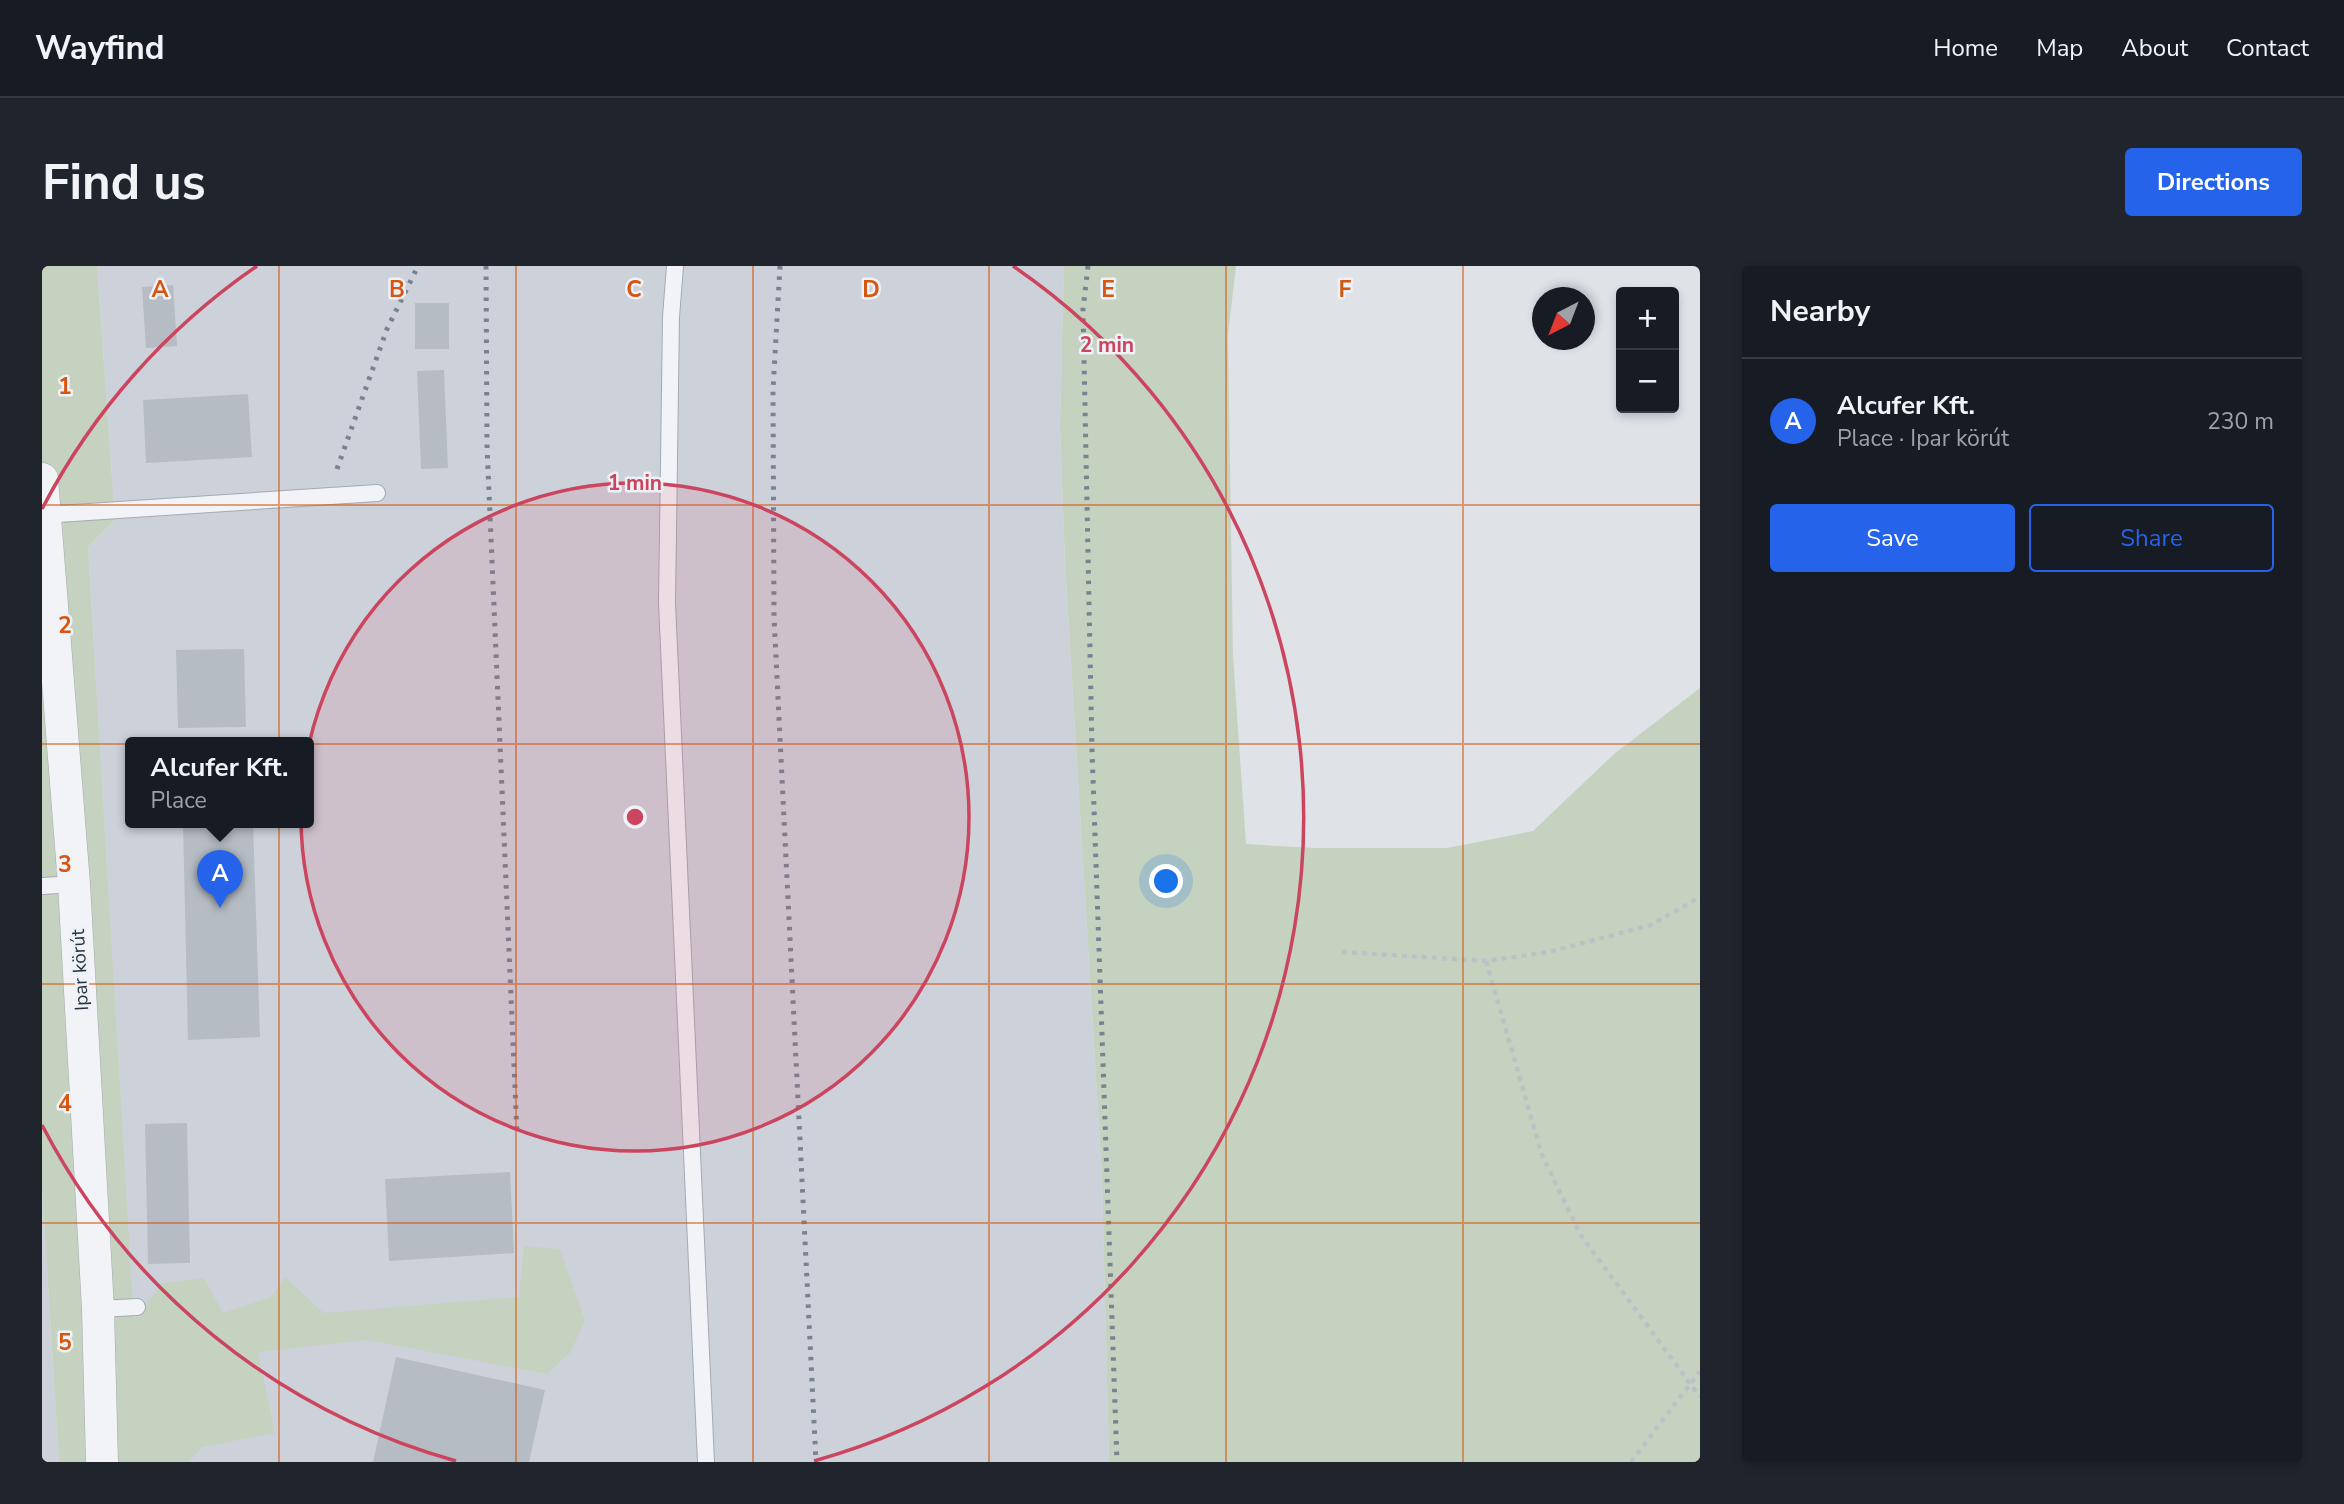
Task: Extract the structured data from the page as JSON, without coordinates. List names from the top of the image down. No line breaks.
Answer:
{"streets":{"street":["Ipar körút"]},"north":"bottom left","page":{"header":"Wayfind","nav":["Home","Map","About","Contact"],"buttons":["Directions",["Save","Share"]],"title":"Find us","heading":"Nearby","map_buttons":["+","−"],"list":[{"mark":"A","name":"Alcufer Kft.","note":"Place · Ipar körút","value":"230 m"}],"popup":["Alcufer Kft.","Place"],"pins":"A"},"grid":{"columns":["A","B","C","D","E","F"],"rows":["1","2","3","4","5"]},"rings":["2 min","1 min"]}
